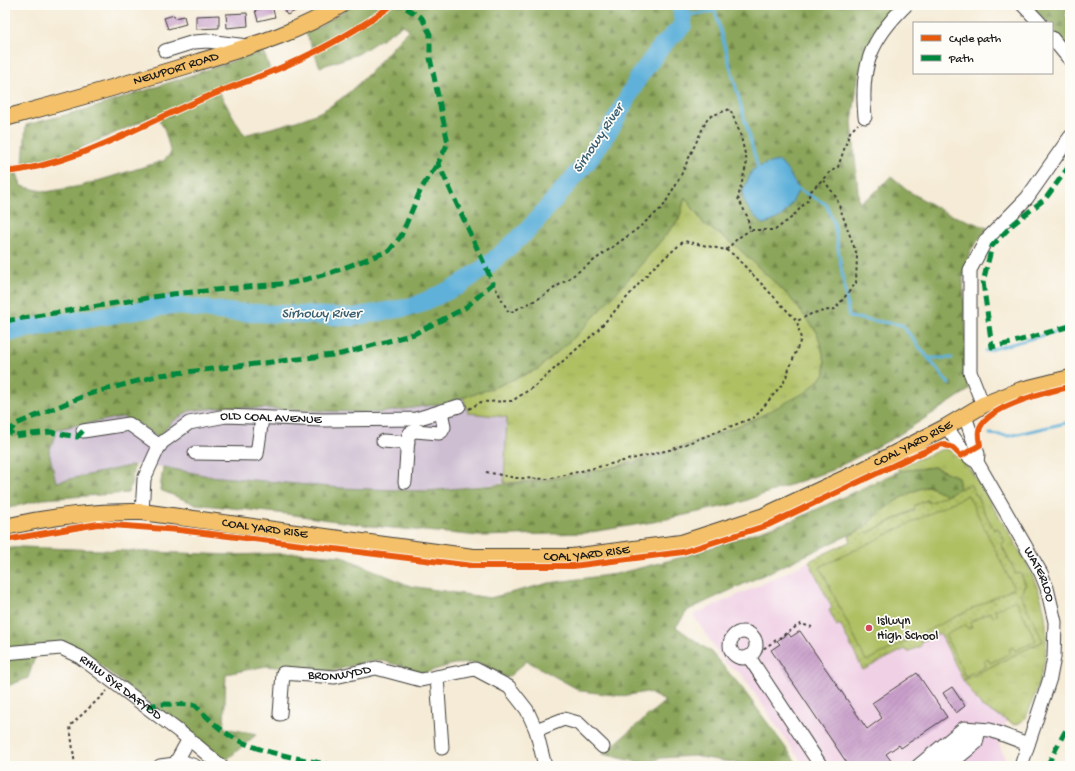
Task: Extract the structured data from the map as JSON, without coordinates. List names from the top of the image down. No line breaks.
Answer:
{"streets":{"main road":["NEWPORT ROAD","COAL YARD RISE"],"street":["OLD COAL AVENUE","WATERLOO","BRONWYDD","RHIW SYR DAFYDD"]},"crossings":[["OLD COAL AVENUE","COAL YARD RISE"],["COAL YARD RISE","WATERLOO"]],"water":["Sirhowy River"],"places":["Islwyn High School"],"legend":["Cycle path","Path"]}
